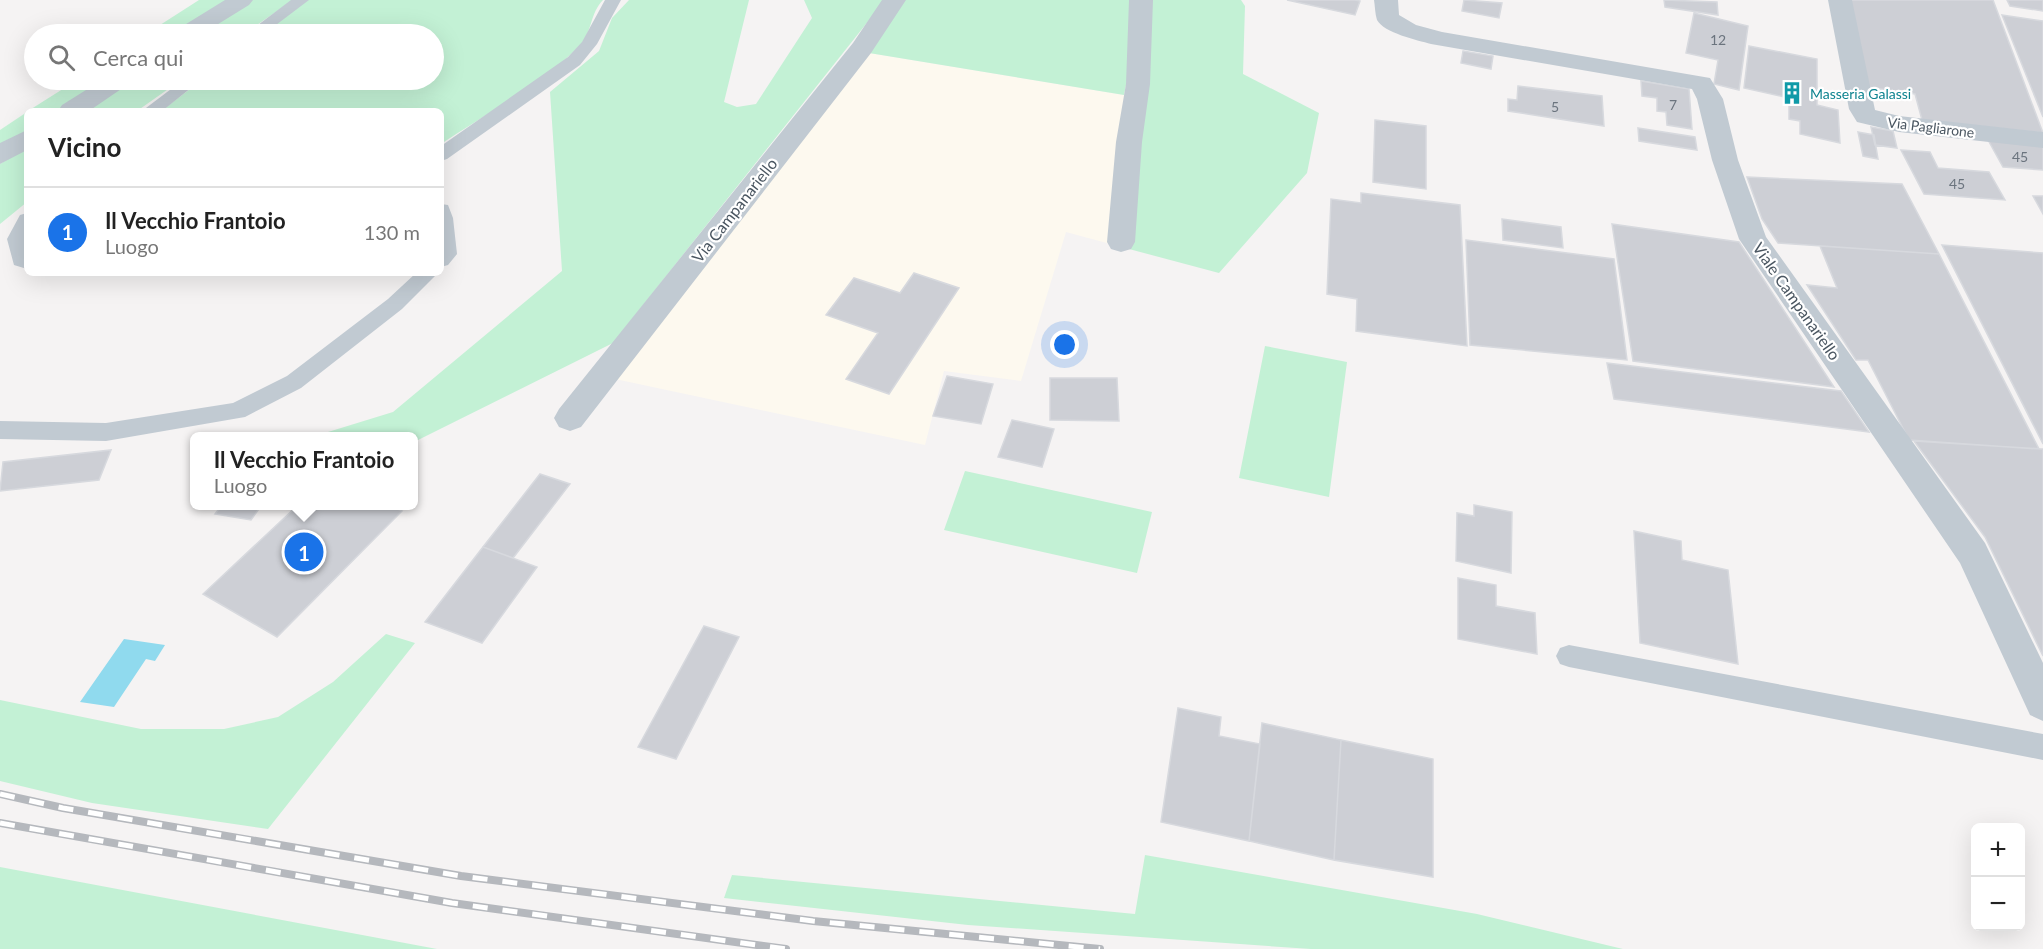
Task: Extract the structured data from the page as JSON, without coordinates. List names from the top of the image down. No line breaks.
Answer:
{"streets":{"street":["Via Pagliarone","Via Campanariello","Viale Campanariello"]},"places":{"building":["Masseria Galassi"]},"house_numbers":["12","7","5","45","45"],"page":{"search":"Cerca qui","heading":"Vicino","list":[{"mark":"1","name":"Il Vecchio Frantoio","note":"Luogo","value":"130 m"}],"popup":["Il Vecchio Frantoio","Luogo"],"pins":"1","map_buttons":["+","−"]}}
